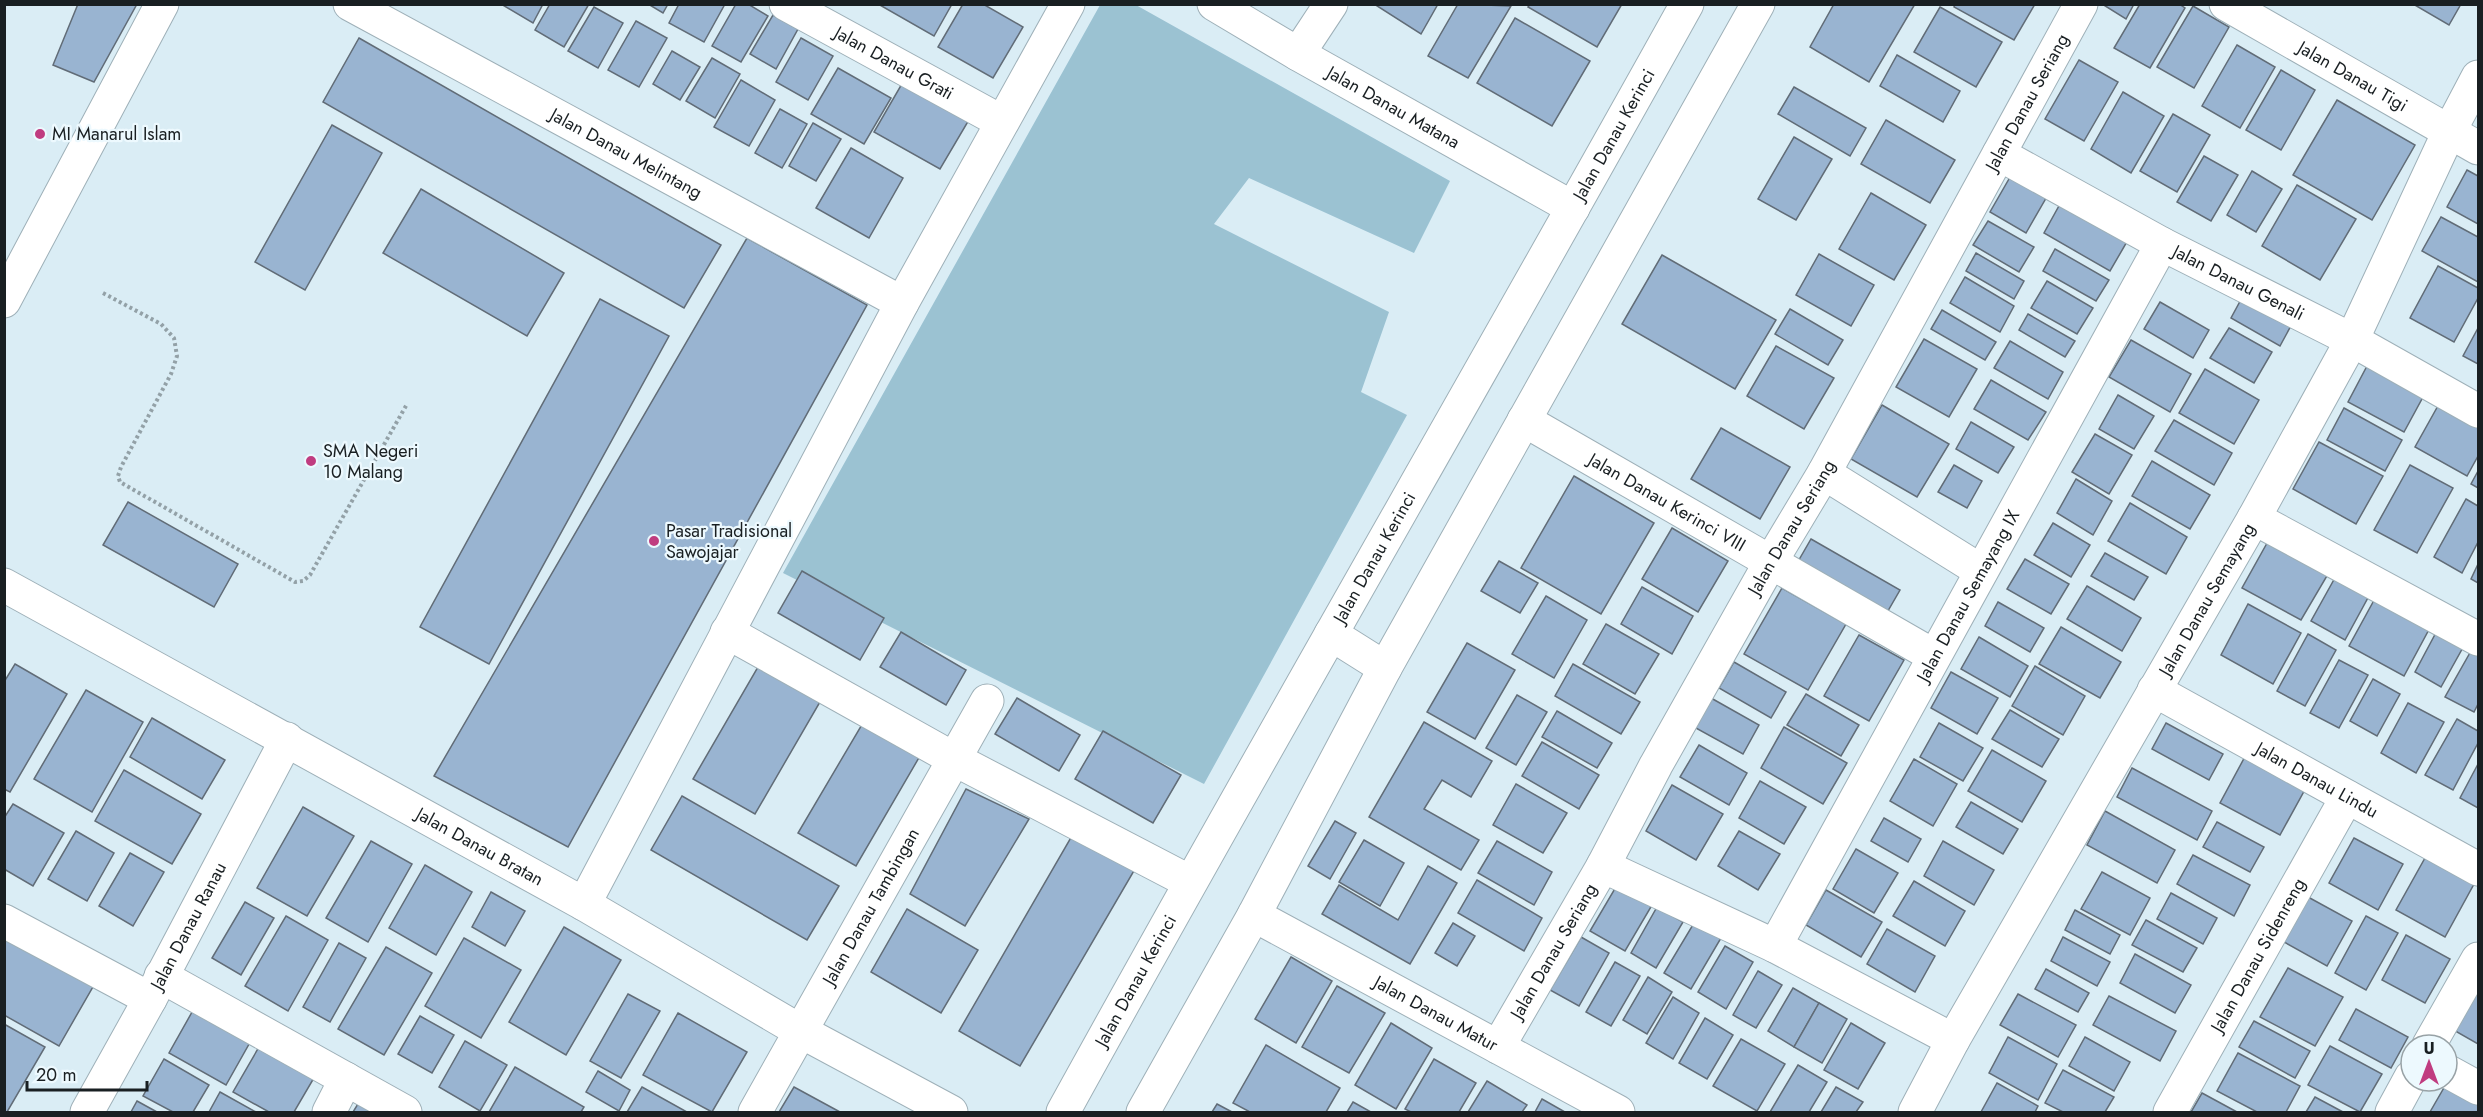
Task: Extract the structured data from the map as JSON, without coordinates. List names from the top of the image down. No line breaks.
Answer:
{"streets":{"street":["Jalan Danau Grati","Jalan Danau Tigi","Jalan Danau Seriang","Jalan Danau Matana","Jalan Danau Kerinci","Jalan Danau Melintang","Jalan Danau Genali","Jalan Danau Kerinci VIII","Jalan Danau Semayang IX","Jalan Danau Semayang","Jalan Danau Lindu","Jalan Danau Bratan","Jalan Danau Tambingan","Jalan Danau Ranau","Jalan Danau Sidenreng","Jalan Danau Matur"]},"crossings":[["Jalan Danau Tigi","Jalan Danau Semayang"],["Jalan Danau Seriang","Jalan Danau Genali"],["Jalan Danau Seriang","Jalan Danau Kerinci VIII"],["Jalan Danau Seriang","Jalan Danau Matur"],["Jalan Danau Matana","Jalan Danau Kerinci"],["Jalan Danau Genali","Jalan Danau Semayang IX"],["Jalan Danau Genali","Jalan Danau Semayang"],["Jalan Danau Kerinci VIII","Jalan Danau Semayang IX"],["Jalan Danau Semayang","Jalan Danau Lindu"],["Jalan Danau Lindu","Jalan Danau Sidenreng"],["Jalan Danau Bratan","Jalan Danau Tambingan"],["Jalan Danau Bratan","Jalan Danau Ranau"]],"places":["MI Manarul Islam","SMA Negeri 10 Malang","Pasar Tradisional Sawojajar"],"scale_bar":"20 m","north":"top"}
